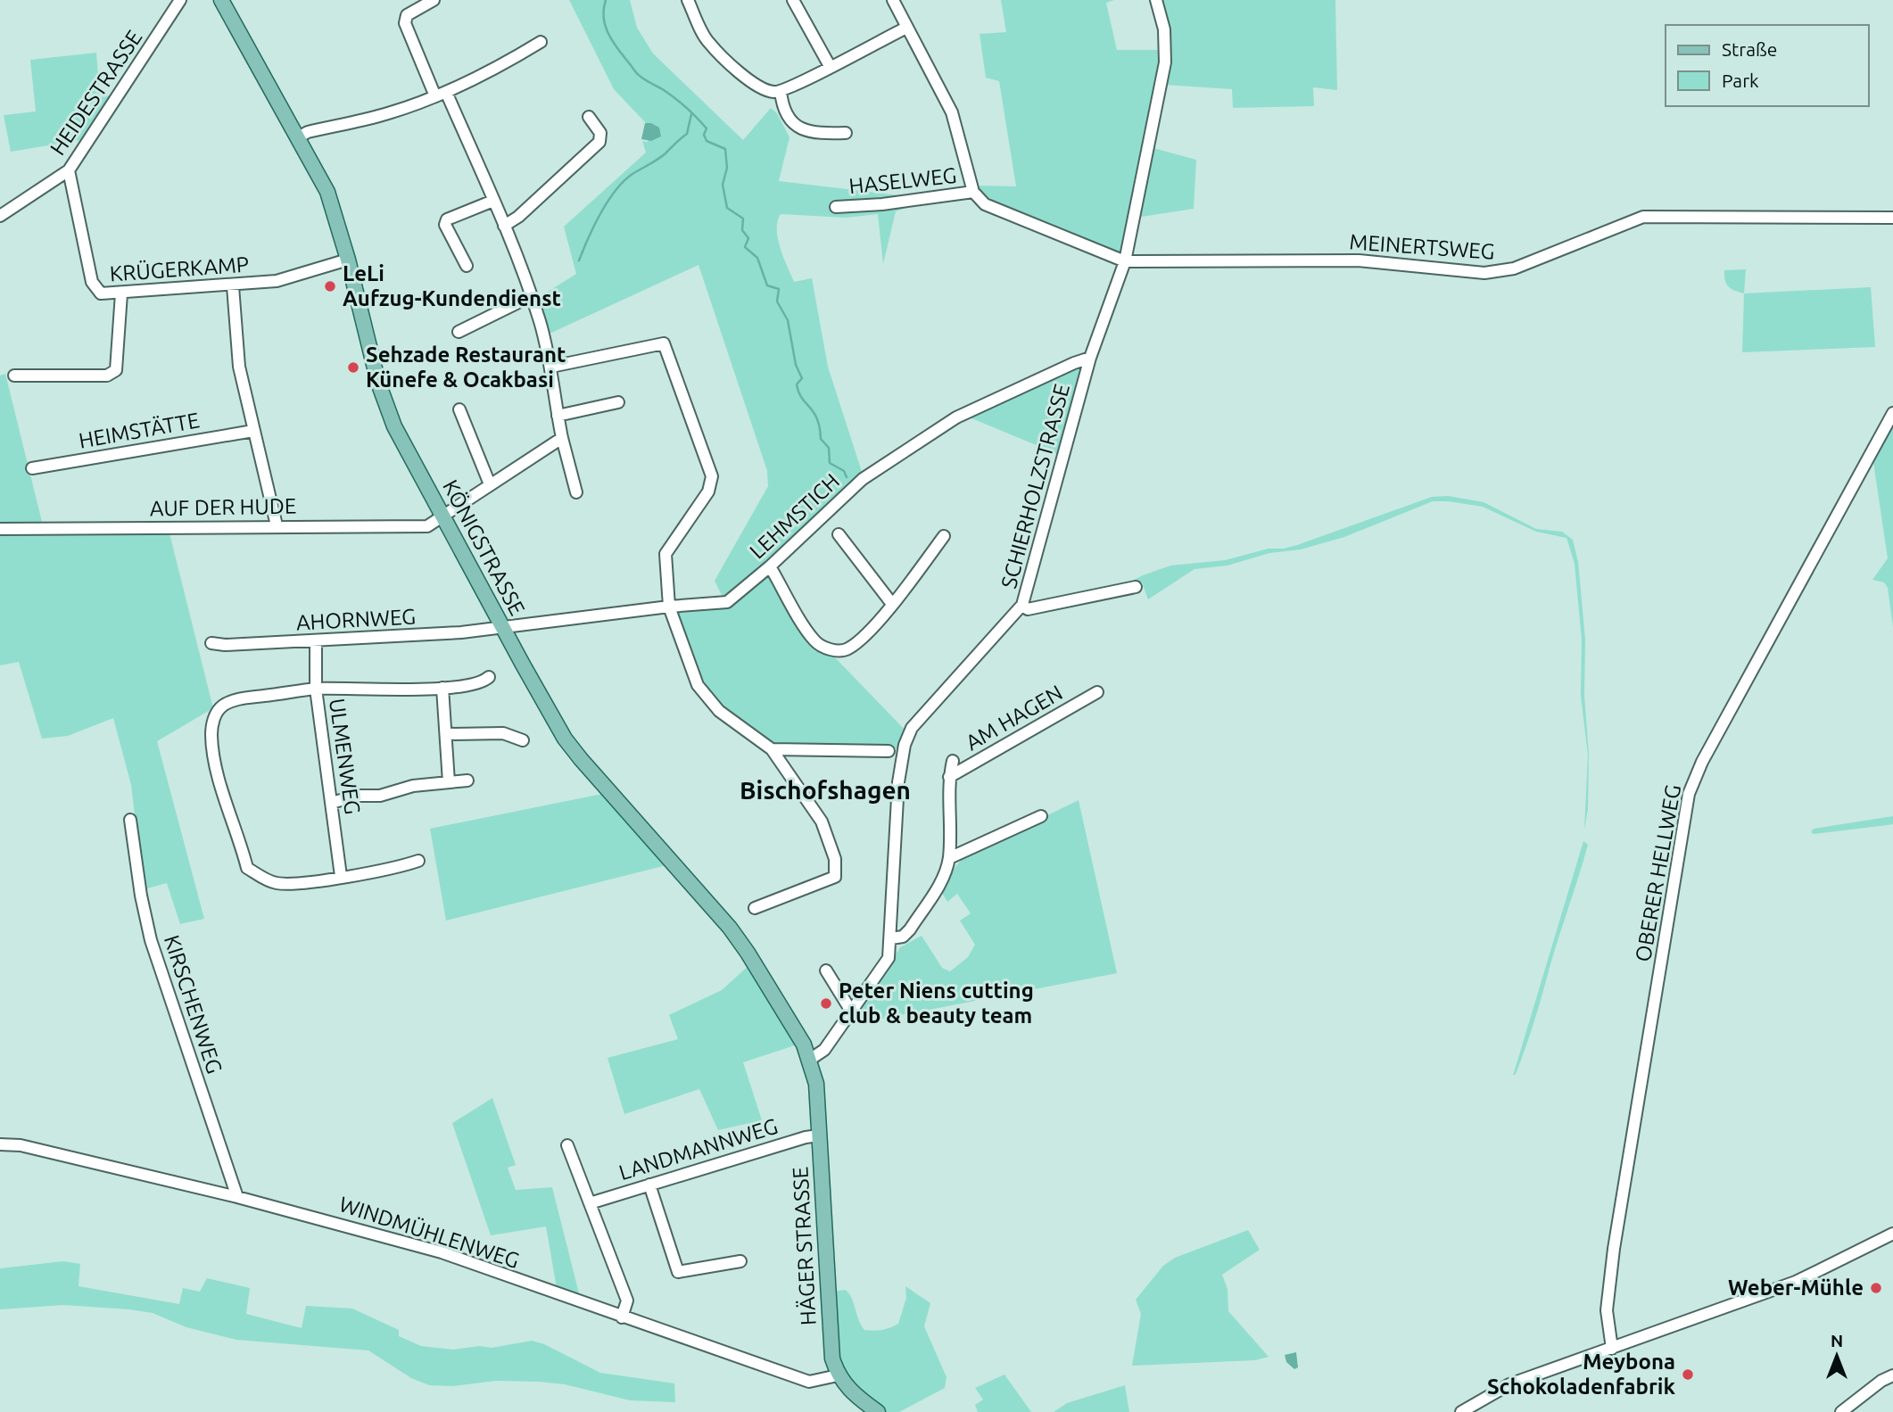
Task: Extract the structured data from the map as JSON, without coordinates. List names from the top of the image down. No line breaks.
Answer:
{"streets":{"main road":["KÖNIGSTRASSE","HÄGER STRASSE"],"street":["HEIDESTRASSE","HASELWEG","MEINERTSWEG","KRÜGERKAMP","HEIMSTÄTTE","SCHIERHOLZSTRASSE","AUF DER HUDE","LEHMSTICH","AHORNWEG","AM HAGEN","ULMENWEG","OBERER HELLWEG","KIRSCHENWEG","LANDMANNWEG","WINDMÜHLENWEG"]},"crossings":[["HEIDESTRASSE","KRÜGERKAMP"],["MEINERTSWEG","SCHIERHOLZSTRASSE"],["KRÜGERKAMP","KÖNIGSTRASSE"],["SCHIERHOLZSTRASSE","LEHMSTICH"],["SCHIERHOLZSTRASSE","KÖNIGSTRASSE"],["SCHIERHOLZSTRASSE","AM HAGEN"],["SCHIERHOLZSTRASSE","HÄGER STRASSE"],["AUF DER HUDE","KÖNIGSTRASSE"],["LEHMSTICH","KÖNIGSTRASSE"],["LEHMSTICH","AHORNWEG"],["KÖNIGSTRASSE","AHORNWEG"],["KÖNIGSTRASSE","HÄGER STRASSE"],["AHORNWEG","ULMENWEG"],["KIRSCHENWEG","WINDMÜHLENWEG"],["LANDMANNWEG","HÄGER STRASSE"],["WINDMÜHLENWEG","HÄGER STRASSE"]],"districts":["Bischofshagen"],"places":["LeLi Aufzug-Kundendienst","Sehzade Restaurant Künefe & Ocakbasi","Peter Niens cutting club & beauty team","Weber-Mühle","Meybona Schokoladenfabrik"],"legend":["Straße","Park"],"north":"top"}
